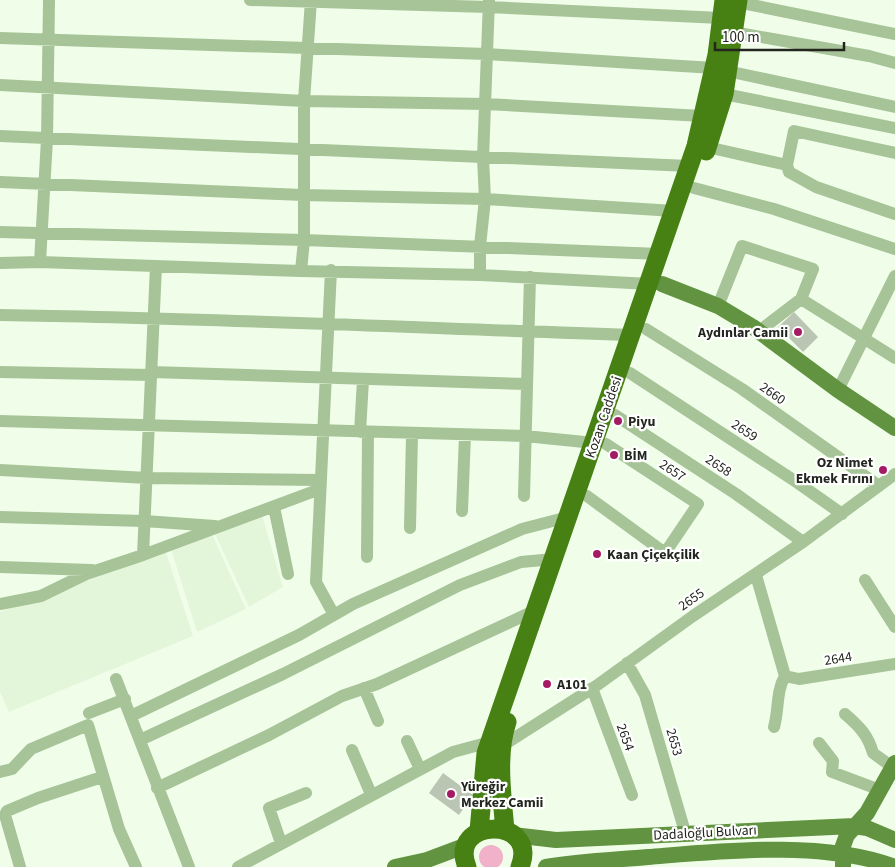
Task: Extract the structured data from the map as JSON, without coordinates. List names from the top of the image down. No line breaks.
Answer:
{"streets":{"highway":["Kozan Caddesi"],"main road":["Dadaloğlu Bulvarı"],"street":["2660","2659","2658","2657","2655","2644","2654","2653"]},"crossings":[["2660","Kozan Caddesi"],["2660","2655"],["Kozan Caddesi","2659"],["Kozan Caddesi","2658"],["Kozan Caddesi","2657"],["Kozan Caddesi","2655"],["Kozan Caddesi","Dadaloğlu Bulvarı"],["2659","2655"],["2658","2655"],["2655","2654"],["2655","2653"],["2653","Dadaloğlu Bulvarı"]],"places":["Aydınlar Camii","Piyu","BİM","Oz Nimet Ekmek Fırını","Kaan Çiçekçilik","A101","Yüreğir Merkez Camii"],"scale_bar":"100 m"}
